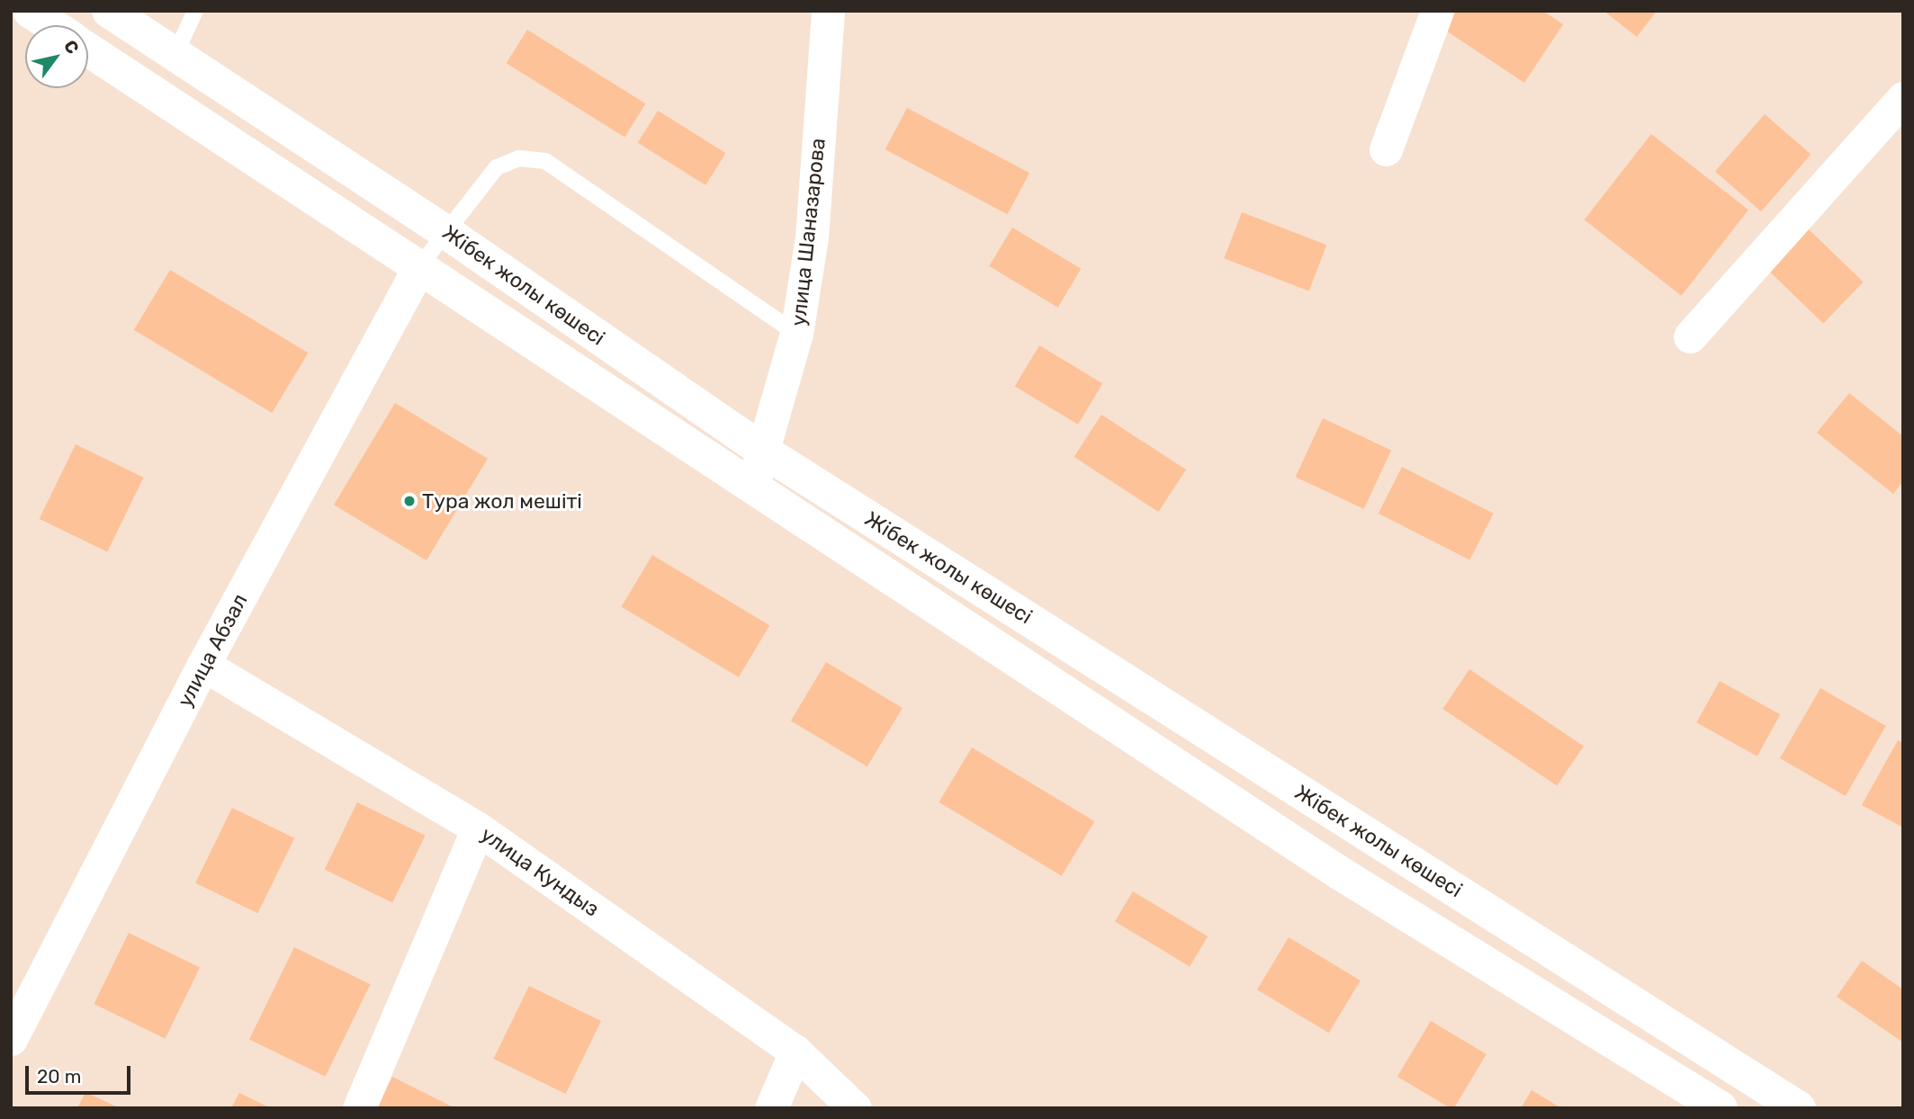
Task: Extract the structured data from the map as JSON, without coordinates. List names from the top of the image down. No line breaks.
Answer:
{"streets":{"main road":["Жібек жолы көшесі"],"street":["улица Шаназарова","улица Абзал","улица Кундыз"]},"crossings":[["улица Шаназарова","Жібек жолы көшесі"],["Жібек жолы көшесі","улица Абзал"],["улица Абзал","улица Кундыз"]],"places":["Тура жол мешіті"],"scale_bar":"20 m","north":"top right"}
